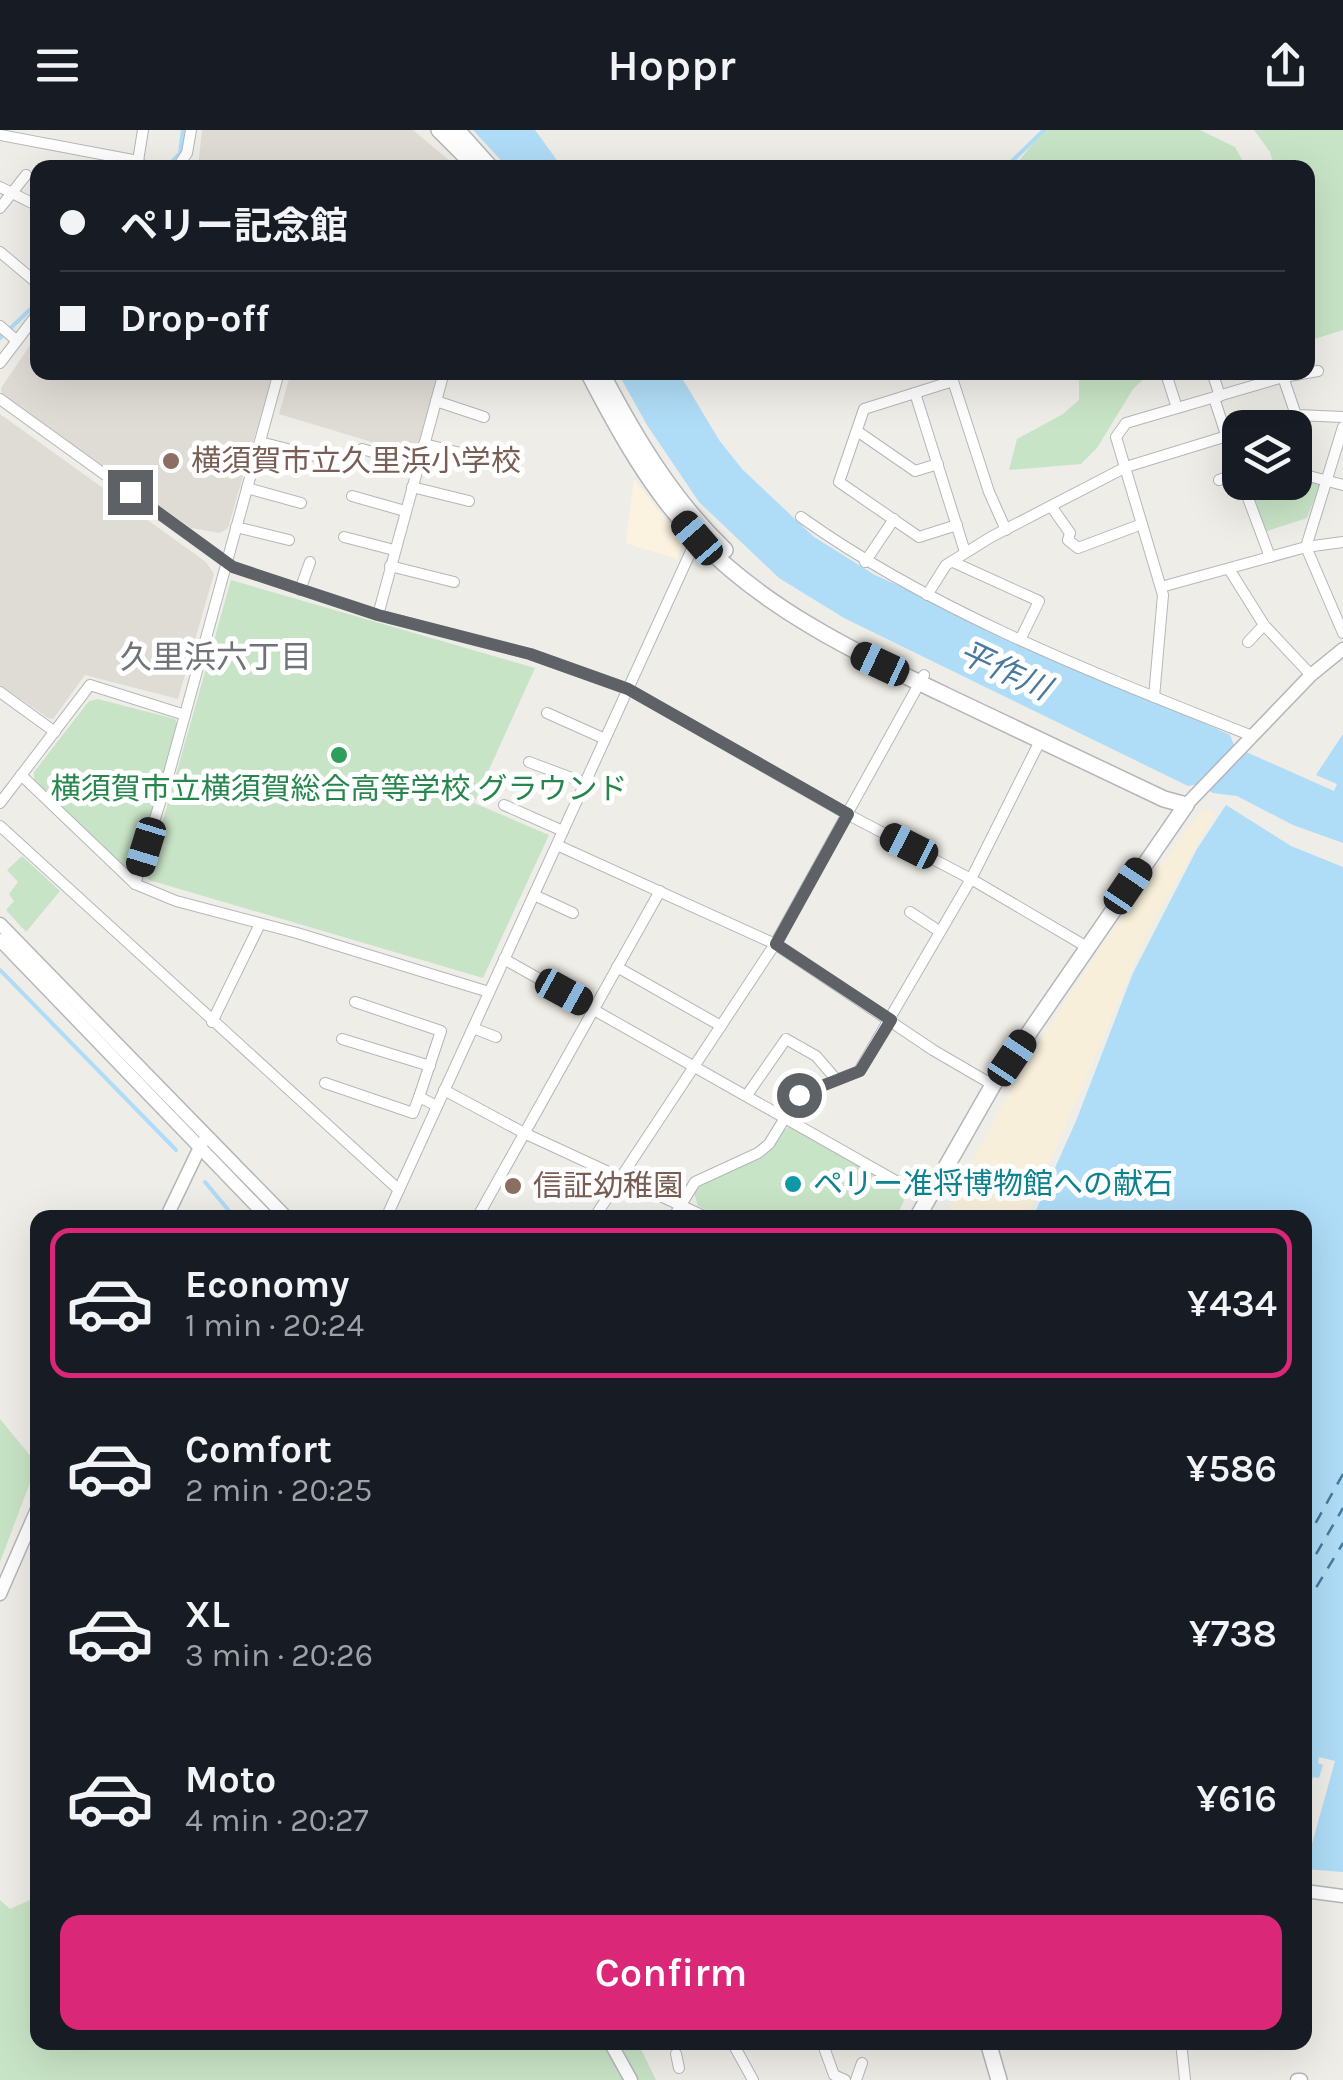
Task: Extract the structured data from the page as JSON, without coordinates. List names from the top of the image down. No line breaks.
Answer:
{"districts":["久里浜六丁目"],"water":["平作川"],"places":["横須賀市立久里浜小学校","横須賀市立横須賀総合高等学校 グラウンド","ペリー准将博物館への献石","信証幼稚園"],"page":{"header":"Hoppr","banner":["ペリー記念館","Drop-off"],"list":[{"name":"Economy","note":"1 min · 20:24","value":"¥434"},{"name":"Comfort","note":"2 min · 20:25","value":"¥586"},{"name":"XL","note":"3 min · 20:26","value":"¥738"},{"name":"Moto","note":"4 min · 20:27","value":"¥616"}],"buttons":"Confirm"}}
